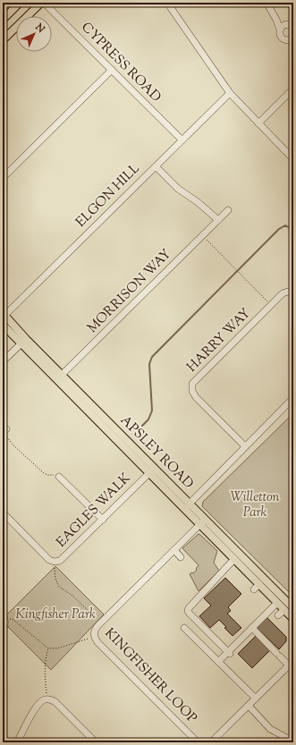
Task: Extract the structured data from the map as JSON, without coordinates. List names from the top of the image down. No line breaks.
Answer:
{"streets":{"main road":["APSLEY ROAD"],"street":["CYPRESS ROAD","ELGON HILL","MORRISON WAY","HARRY WAY","EAGLES WALK","KINGFISHER LOOP"]},"crossings":[["CYPRESS ROAD","ELGON HILL"],["ELGON HILL","APSLEY ROAD"],["MORRISON WAY","APSLEY ROAD"],["APSLEY ROAD","EAGLES WALK"],["APSLEY ROAD","KINGFISHER LOOP"]],"parks":["Willetton Park","Kingfisher Park"],"north":"top right"}
